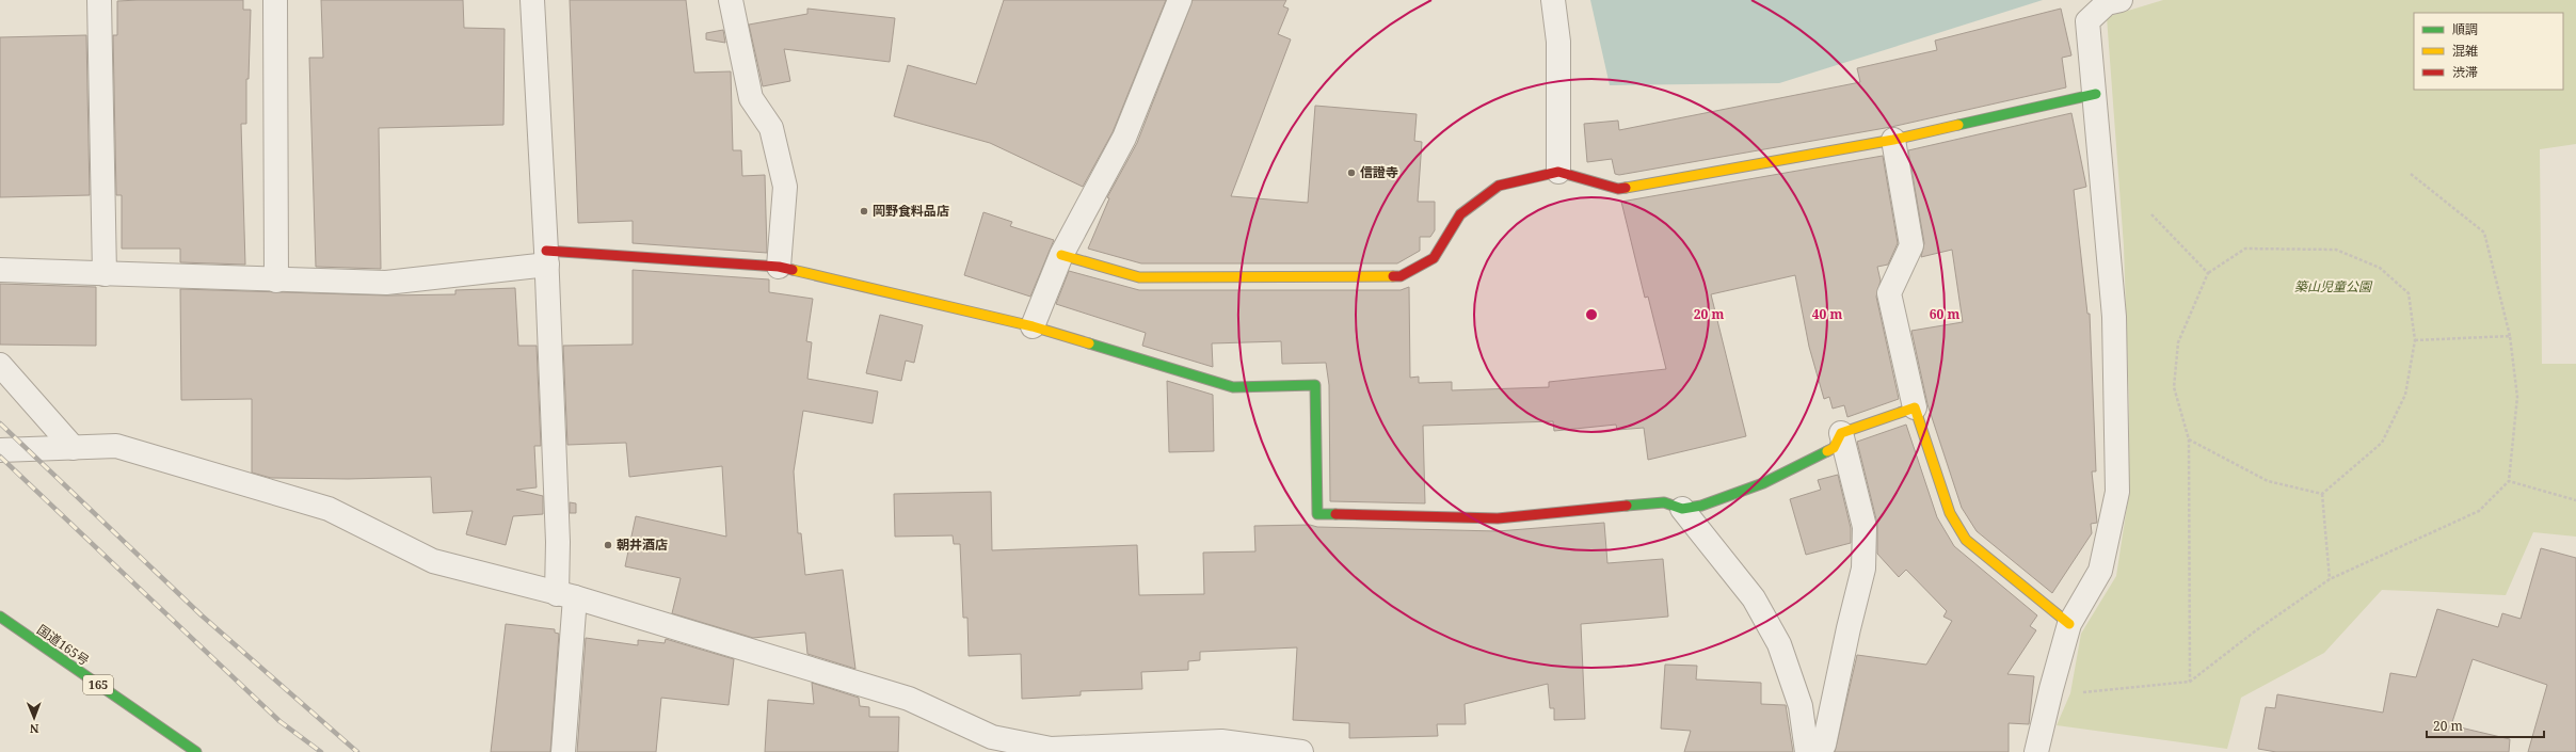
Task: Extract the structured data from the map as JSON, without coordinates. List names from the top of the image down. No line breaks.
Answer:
{"streets":{"main road":["国道165号","165"]},"parks":["築山児童公園"],"places":["信證寺","岡野食料品店","朝井酒店"],"legend":["順調","混雑","渋滞"],"scale_bar":"20 m","north":"bottom","rings":["20 m","40 m","60 m"]}
